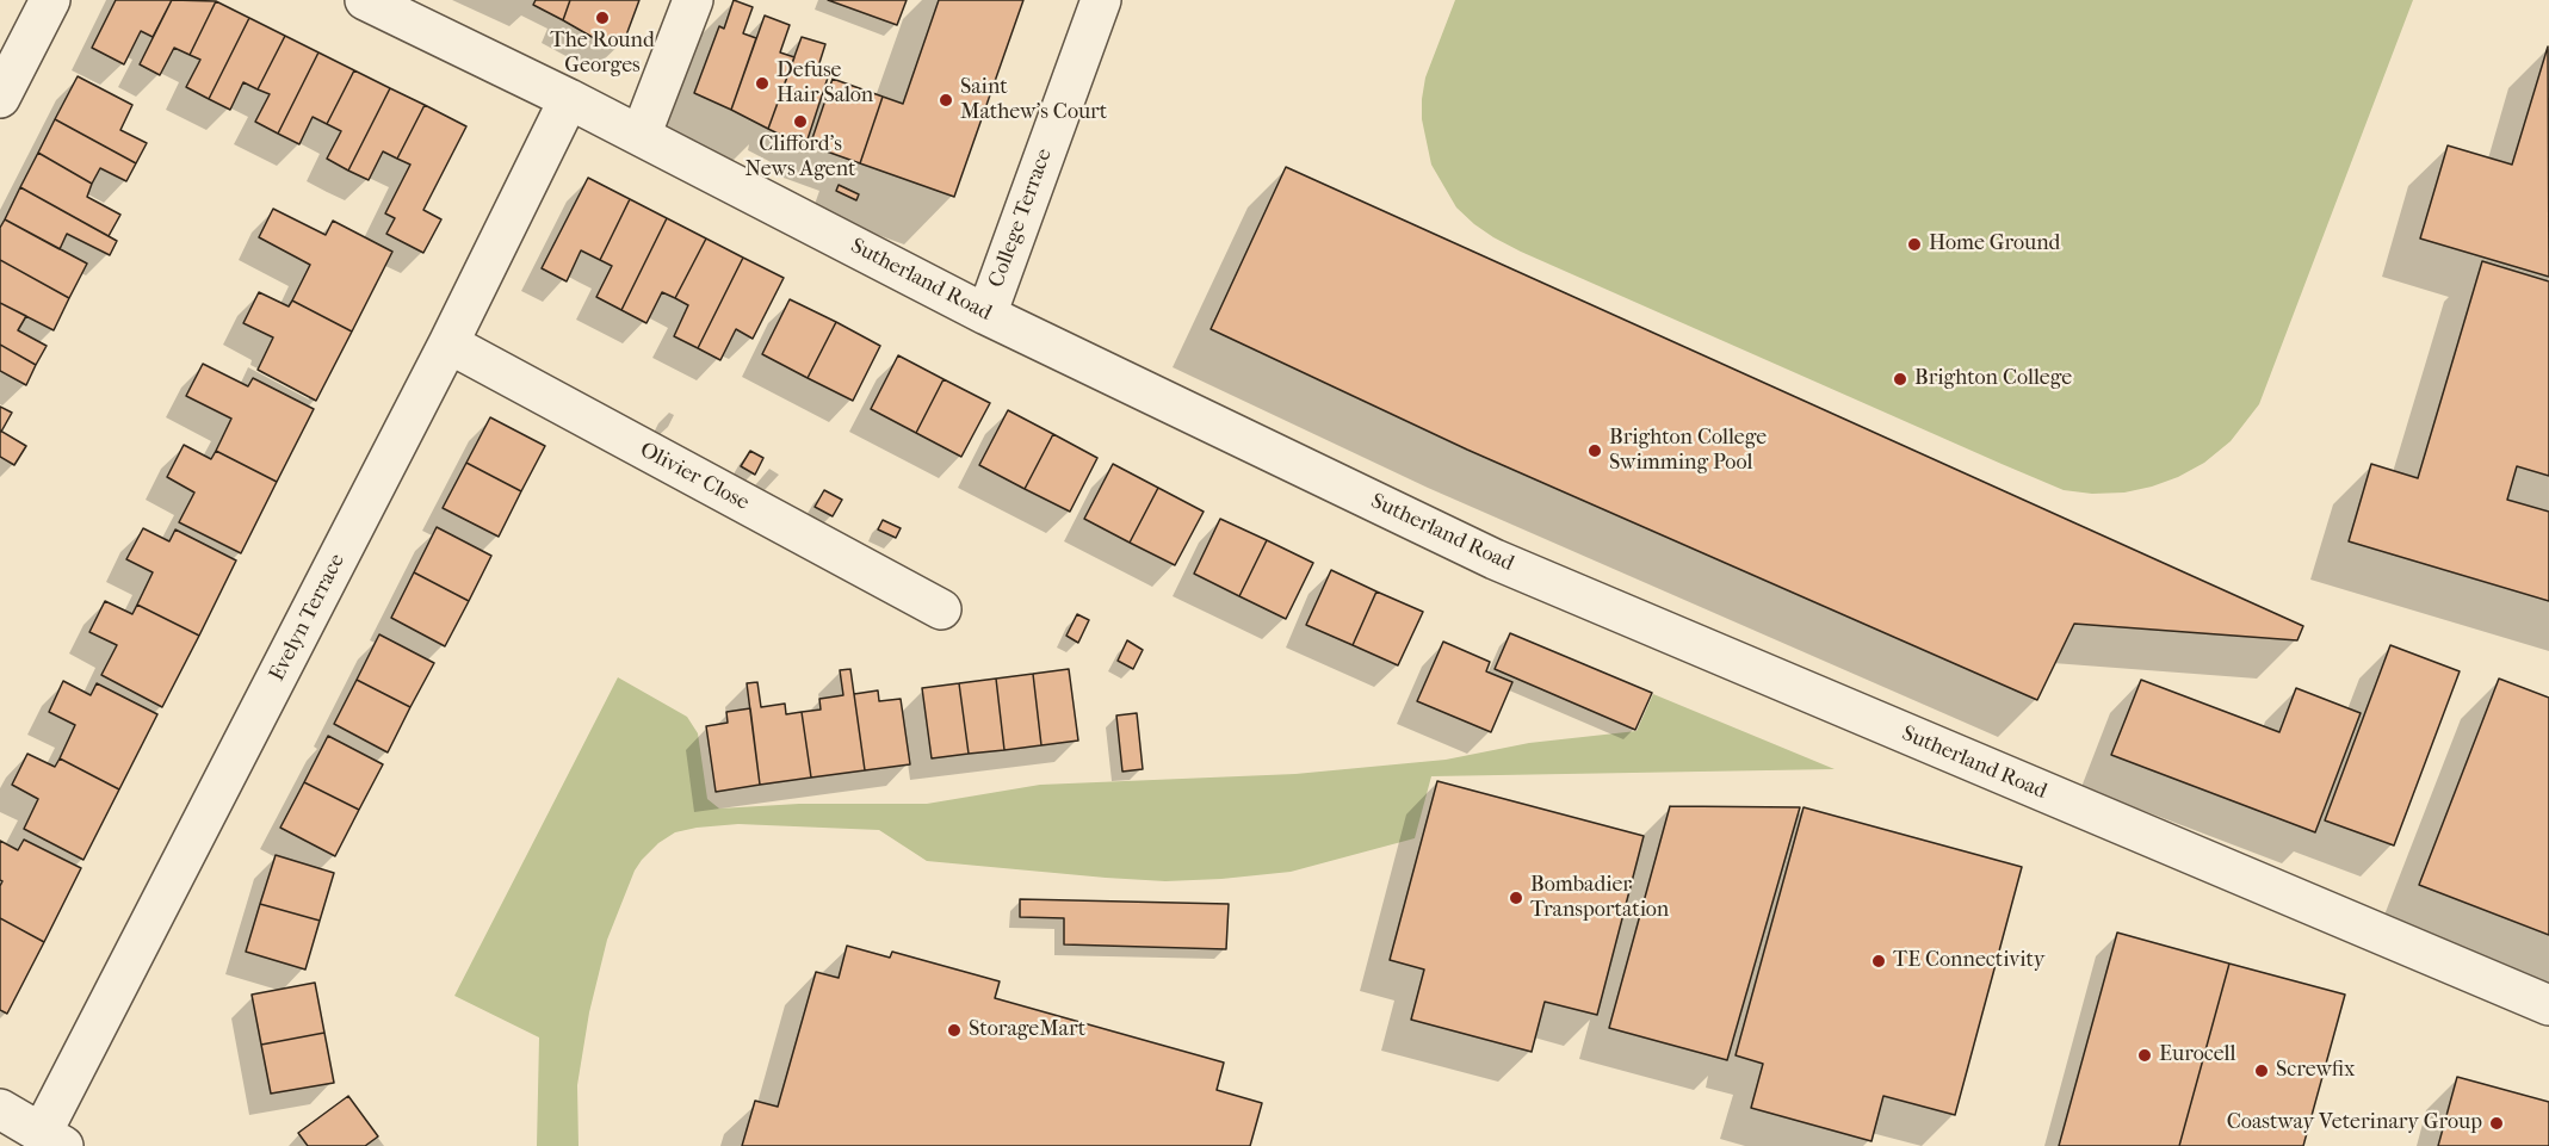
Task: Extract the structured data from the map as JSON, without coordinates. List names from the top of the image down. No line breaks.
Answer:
{"streets":{"street":["College Terrace","Sutherland Road","Olivier Close","Evelyn Terrace"]},"crossings":[["College Terrace","Sutherland Road"],["Sutherland Road","Evelyn Terrace"],["Olivier Close","Evelyn Terrace"]],"places":["The Round Georges","Defuse Hair Salon","Saint Mathew's Court","Clifford's News Agent","Home Ground","Brighton College","Brighton College Swimming Pool","Bombadier Transportation","TE Connectivity","StorageMart","Eurocell","Screwfix","Coastway Veterinary Group"]}
